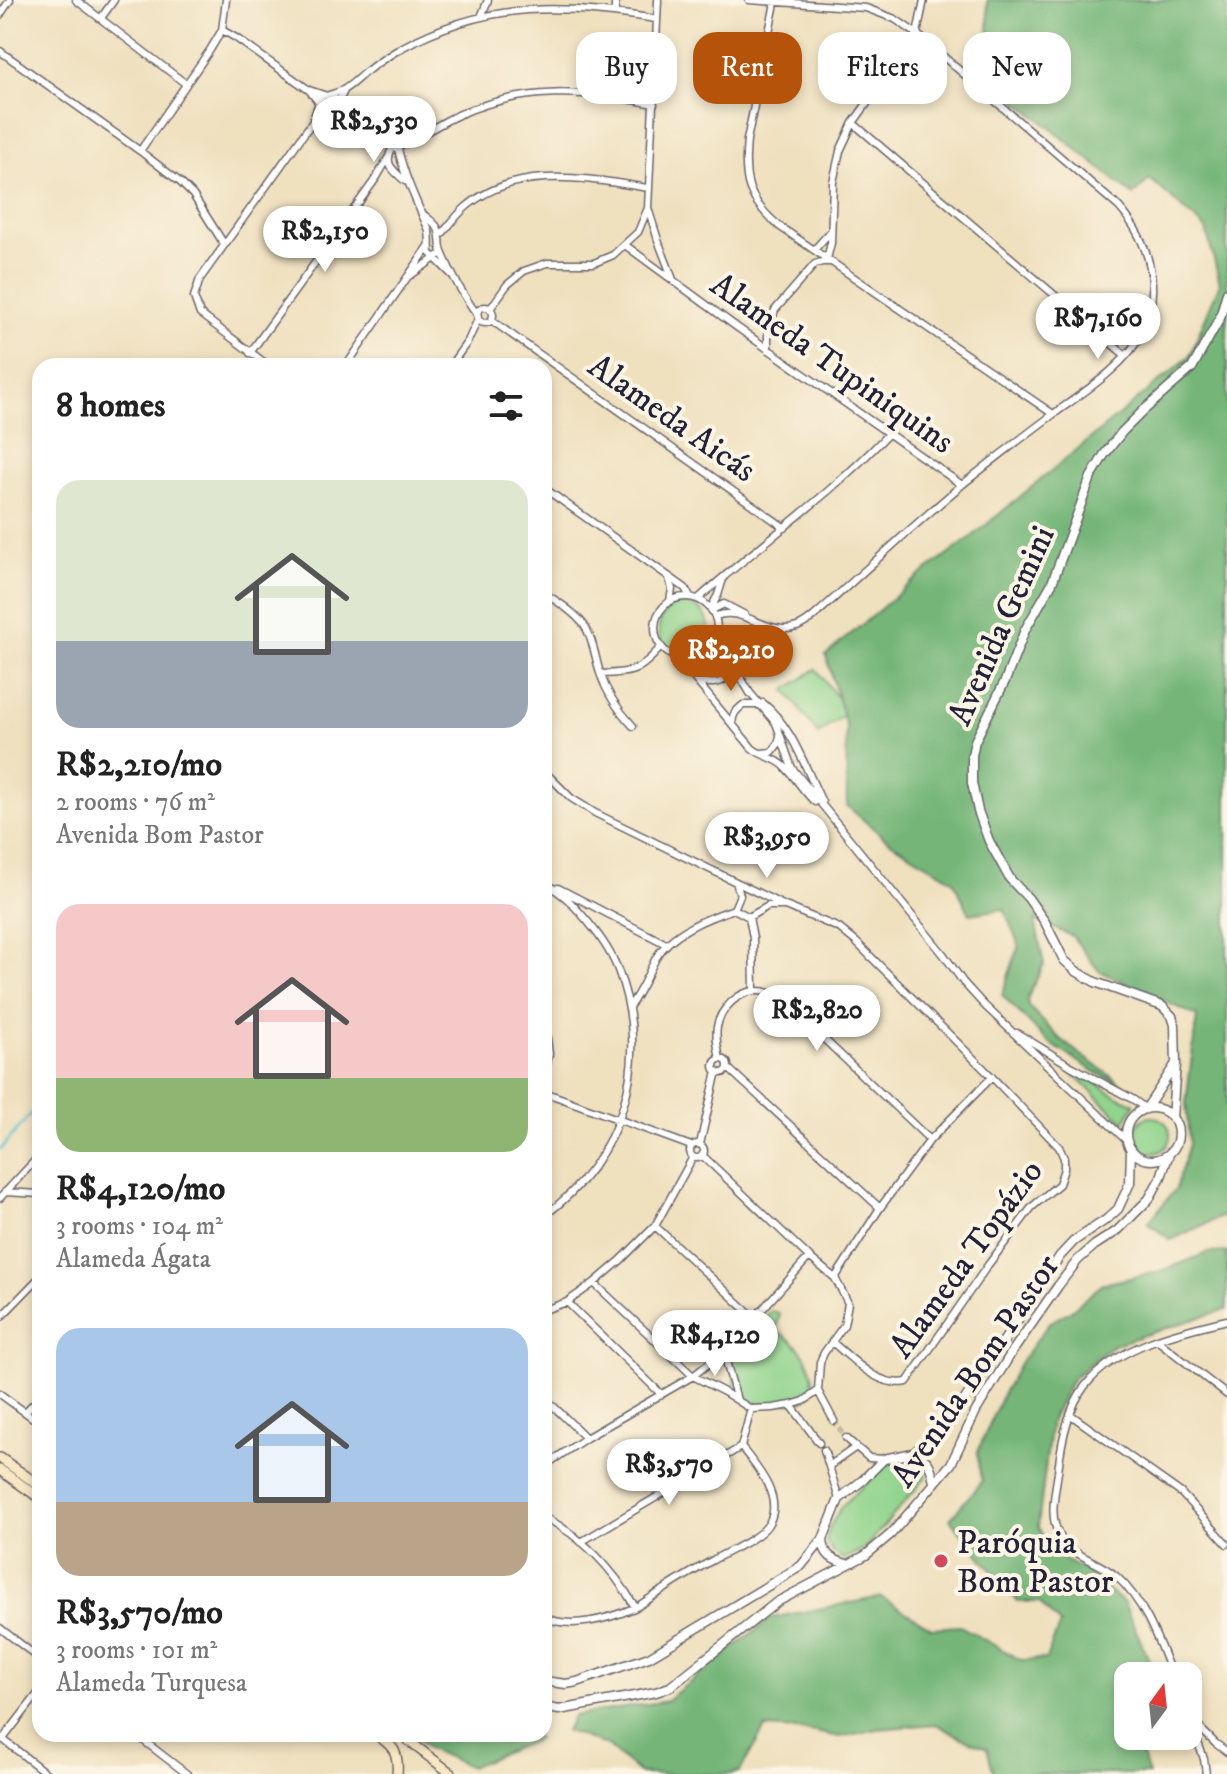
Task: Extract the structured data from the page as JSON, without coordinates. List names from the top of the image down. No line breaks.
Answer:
{"streets":{"street":["Alameda Tupiniquins","Alameda Aicás","Avenida Gemini","Alameda Topázio","Avenida Bom Pastor"]},"crossings":[["Avenida Gemini","Avenida Bom Pastor"]],"places":["Paróquia Bom Pastor"],"north":"top","page":{"chip":["Buy","Rent","Filters","New"],"price":["R$2,530","R$2,150","R$7,160","R$2,210","R$3,950","R$2,820","R$4,120","R$3,570"],"heading":"8 homes","list":[{"name":"R$2,210/mo","note":"2 rooms · 76 m² · Avenida Bom Pastor"},{"name":"R$4,120/mo","note":"3 rooms · 104 m² · Alameda Ágata"},{"name":"R$3,570/mo","note":"3 rooms · 101 m² · Alameda Turquesa"}]}}
